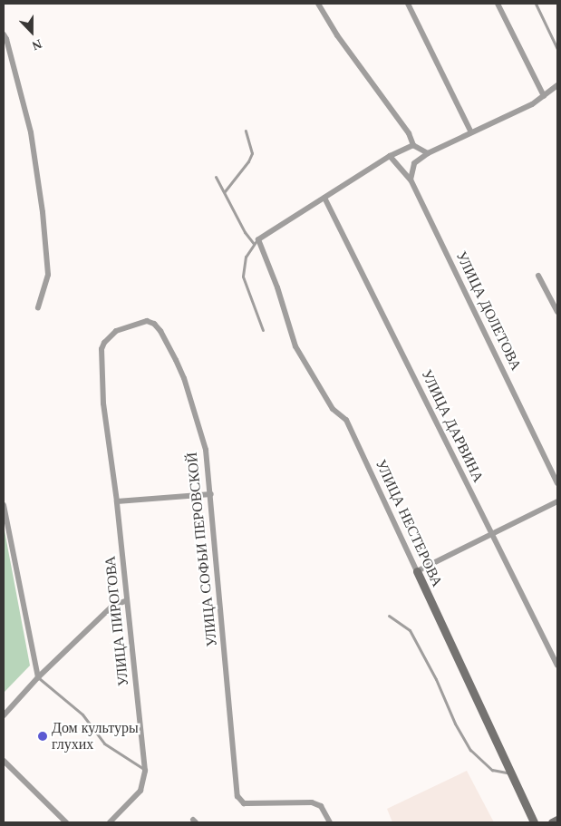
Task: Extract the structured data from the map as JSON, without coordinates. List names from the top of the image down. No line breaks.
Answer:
{"streets":{"street":["УЛИЦА ДОЛЕТОВА","УЛИЦА ДАРВИНА","УЛИЦА НЕСТЕРОВА","УЛИЦА СОФЬИ ПЕРОВСКОЙ","УЛИЦА ПИРОГОВА"]},"crossings":[["УЛИЦА СОФЬИ ПЕРОВСКОЙ","УЛИЦА ПИРОГОВА"]],"places":["Дом культуры глухих"],"north":"bottom"}
